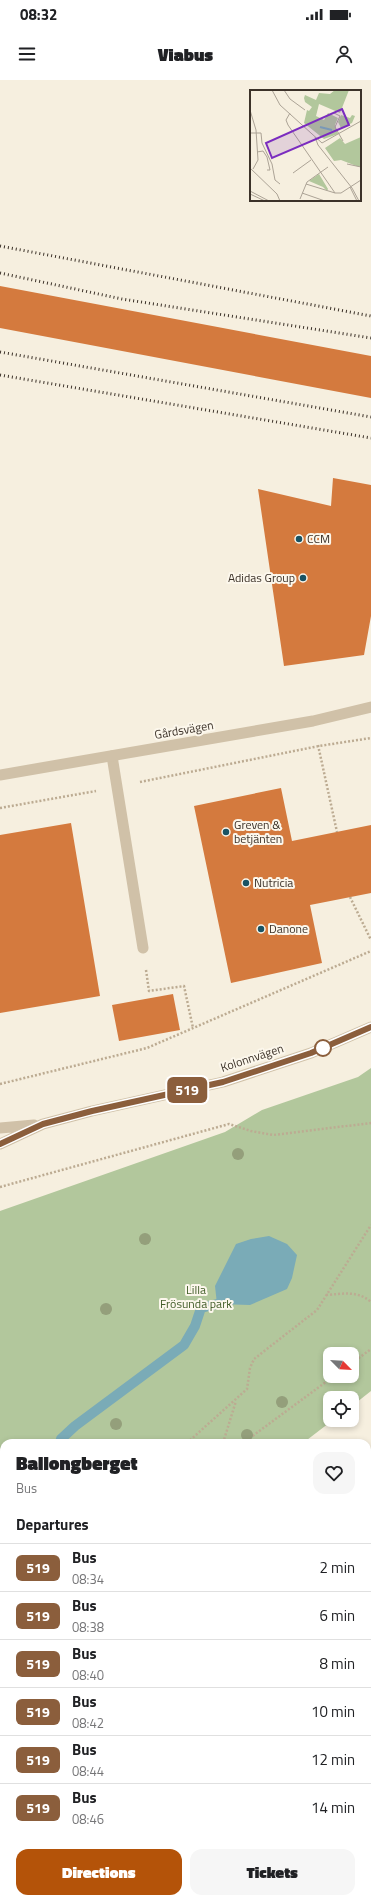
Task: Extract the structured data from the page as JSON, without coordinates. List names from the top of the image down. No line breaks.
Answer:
{"streets":{"street":["Gårdsvägen","Kolonnvägen"]},"parks":["Lilla Frösunda park"],"places":["CCM","Adidas Group","Greven & betjänten","Nutricia","Danone"],"lines":["bus line 519"],"north":"bottom right","page":{"status":"08:32","header":"Viabus","on_map":"519","heading":[["Ballongberget","Bus"],"Departures"],"list":[{"mark":"519","name":"Bus","note":"08:34","value":"2 min"},{"mark":"519","name":"Bus","note":"08:38","value":"6 min"},{"mark":"519","name":"Bus","note":"08:40","value":"8 min"},{"mark":"519","name":"Bus","note":"08:42","value":"10 min"},{"mark":"519","name":"Bus","note":"08:44","value":"12 min"},{"mark":"519","name":"Bus","note":"08:46","value":"14 min"}],"buttons":["Directions","Tickets"]}}
